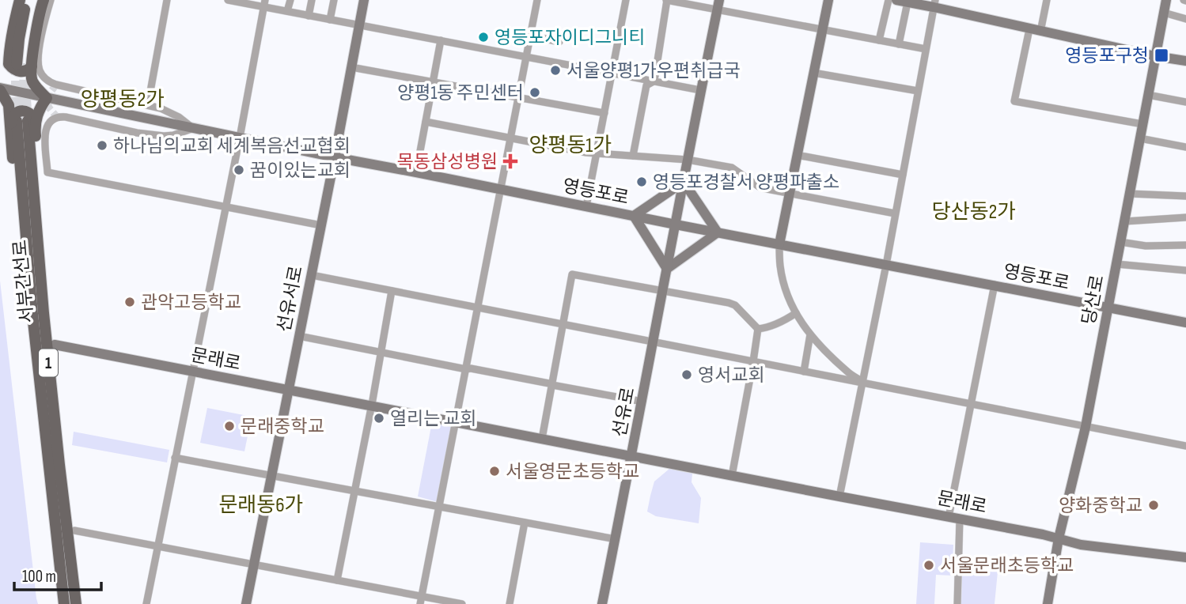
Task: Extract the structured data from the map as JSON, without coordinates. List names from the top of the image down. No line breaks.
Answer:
{"streets":{"main road":["영등포로","서부간선로","선유서로","당산로","문래로","1","선유로"]},"crossings":[["영등포로","선유서로"],["영등포로","당산로"],["영등포로","선유로"],["선유서로","문래로"],["당산로","문래로"],["문래로","선유로"]],"districts":["양평동2가","양평동1가","당산동2가","문래동6가"],"places":{"other":["영등포자이디그니티","서울양평1가우편취급국","양평1동 주민센터","하나님의교회 세계복음선교협회","꿈이있는교회","영등포경찰서 양평파출소","관악고등학교","영서교회","열리는 교회","문래중학교","서울영문초등학교","양화중학교","서울문래초등학교"],"transit":["영등포구청"],"health":["목동삼성병원"]},"scale_bar":"100 m"}
